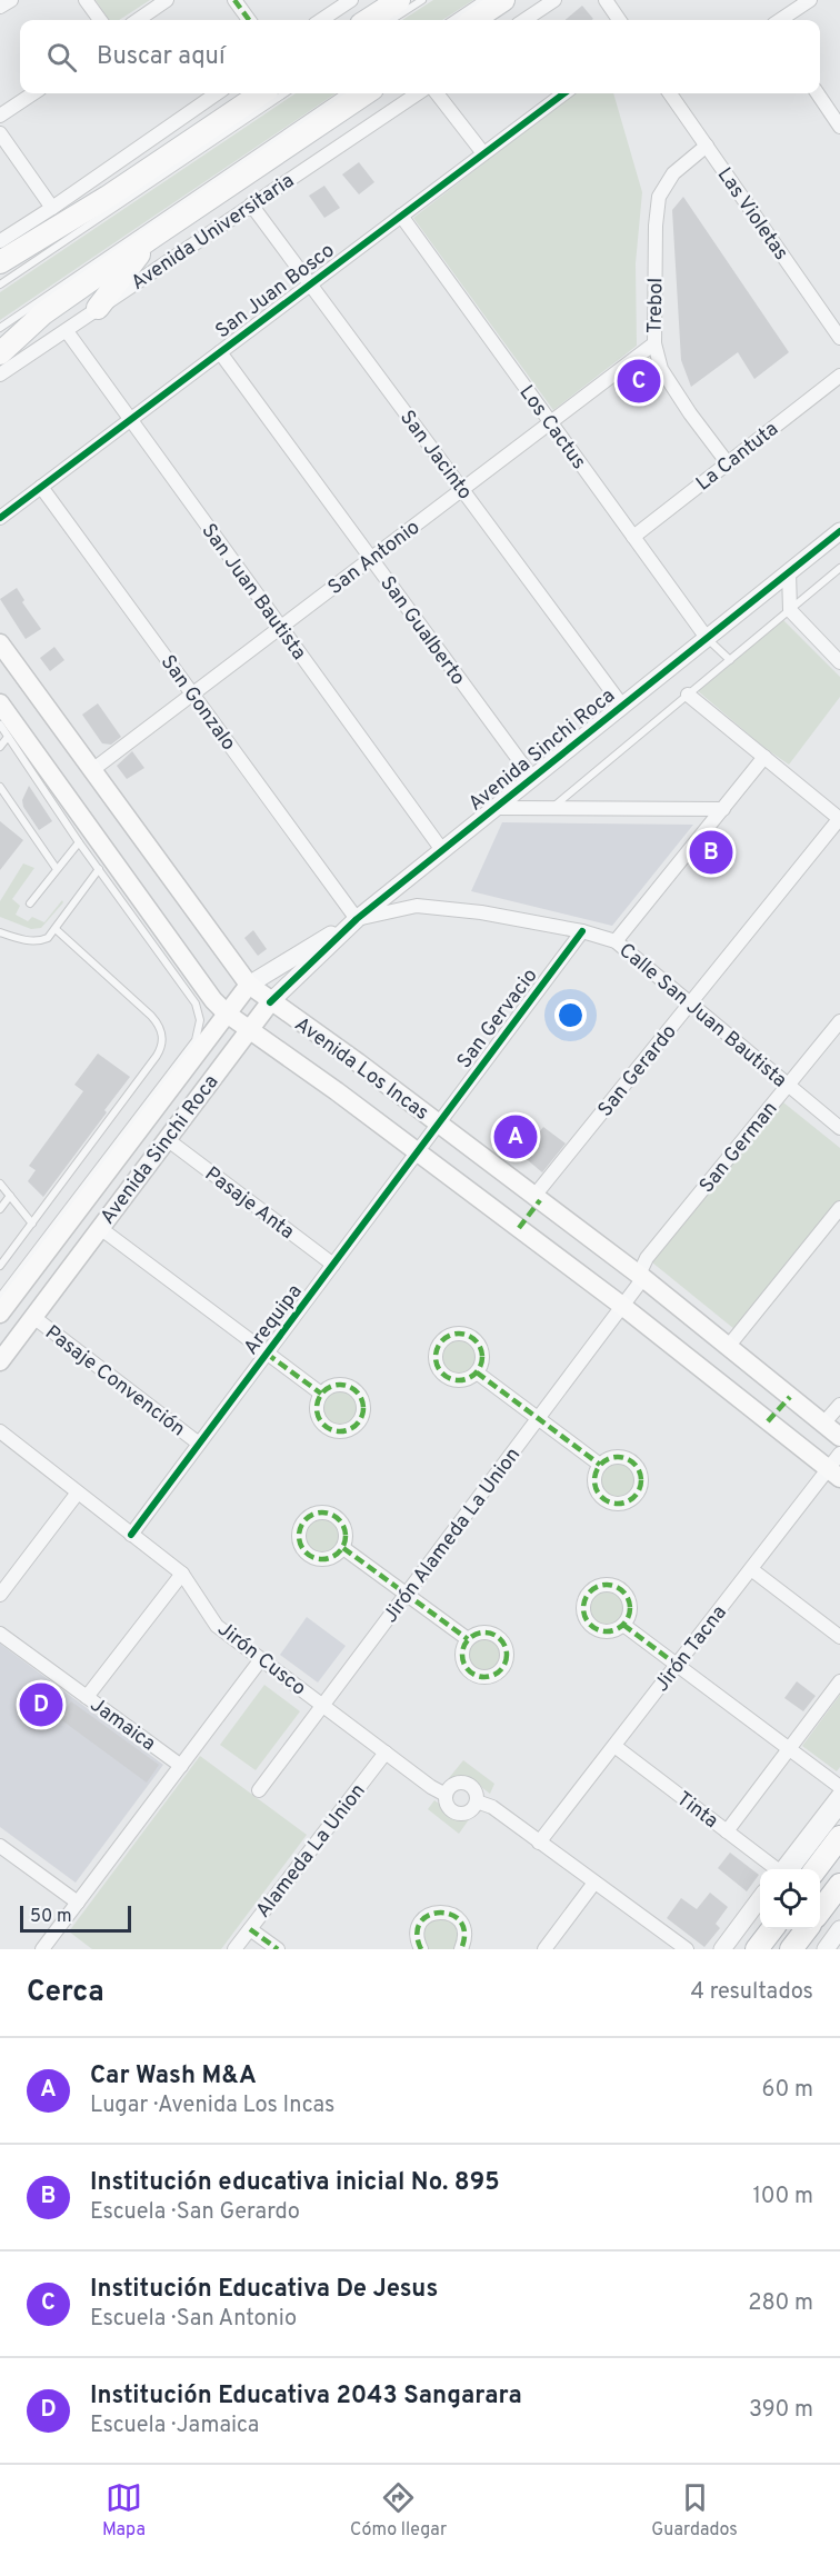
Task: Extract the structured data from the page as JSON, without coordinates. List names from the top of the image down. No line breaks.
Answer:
{"streets":{"main road":["Avenida Universitaria","Avenida Sinchi Roca","Avenida Los Incas"],"street":["Las Violetas","San Juan Bosco","Trebol","Los Cactus","San Jacinto","La Cantuta","San Antonio","San Juan Bautista","San Gualberto","San Gonzalo","Calle San Juan Bautista","San Gervacio","San Gerardo","San German","Pasaje Anta","Arequipa","Pasaje Convención","Jirón Alameda La Union","Jirón Tacna","Jirón Cusco","Jamaica","Tinta","Alameda La Union"]},"crossings":[["Las Violetas","Trebol"],["Avenida Universitaria","San Jacinto"],["Avenida Universitaria","San Juan Bautista"],["San Juan Bosco","Los Cactus"],["San Juan Bosco","San Jacinto"],["San Juan Bosco","San Juan Bautista"],["San Juan Bosco","San Gualberto"],["San Juan Bosco","San Gonzalo"],["Trebol","La Cantuta"],["Trebol","San Antonio"],["Los Cactus","La Cantuta"],["Los Cactus","San Antonio"],["Los Cactus","Avenida Sinchi Roca"],["San Jacinto","San Antonio"],["San Jacinto","Avenida Sinchi Roca"],["San Antonio","San Juan Bautista"],["San Antonio","San Gualberto"],["San Antonio","San Gonzalo"],["San Antonio","Avenida Los Incas"],["San Juan Bautista","Avenida Sinchi Roca"],["San Gualberto","Avenida Sinchi Roca"],["San Gonzalo","Avenida Sinchi Roca"],["San Gonzalo","Calle San Juan Bautista"],["Avenida Sinchi Roca","Calle San Juan Bautista"],["Avenida Sinchi Roca","Avenida Los Incas"],["Avenida Sinchi Roca","Pasaje Anta"],["Avenida Sinchi Roca","Pasaje Convención"],["Calle San Juan Bautista","San Gervacio"],["Calle San Juan Bautista","San Gerardo"],["Calle San Juan Bautista","San German"],["San Gervacio","Avenida Los Incas"],["San Gervacio","Arequipa"],["Avenida Los Incas","San Gerardo"],["Avenida Los Incas","San German"],["Avenida Los Incas","Arequipa"],["Avenida Los Incas","Jirón Alameda La Union"],["Avenida Los Incas","Jirón Tacna"],["San German","Jirón Alameda La Union"],["Pasaje Anta","Arequipa"],["Arequipa","Pasaje Convención"],["Arequipa","Jirón Cusco"],["Jirón Alameda La Union","Jirón Cusco"],["Jirón Tacna","Tinta"],["Jirón Cusco","Alameda La Union"]],"scale_bar":"50 m","page":{"search":"Buscar aquí","pins":["C","B","A","D"],"scale":"50 m","heading":["Cerca","4 resultados"],"list":[{"mark":"A","name":"Car Wash M&A","note":"Lugar · Avenida Los Incas","value":"60 m"},{"mark":"B","name":"Institución educativa inicial No. 895","note":"Escuela · San Gerardo","value":"100 m"},{"mark":"C","name":"Institución Educativa De Jesus","note":"Escuela · San Antonio","value":"280 m"},{"mark":"D","name":"Institución Educativa 2043 Sangarara","note":"Escuela · Jamaica","value":"390 m"}],"nav":["Mapa","Cómo llegar","Guardados"]}}
